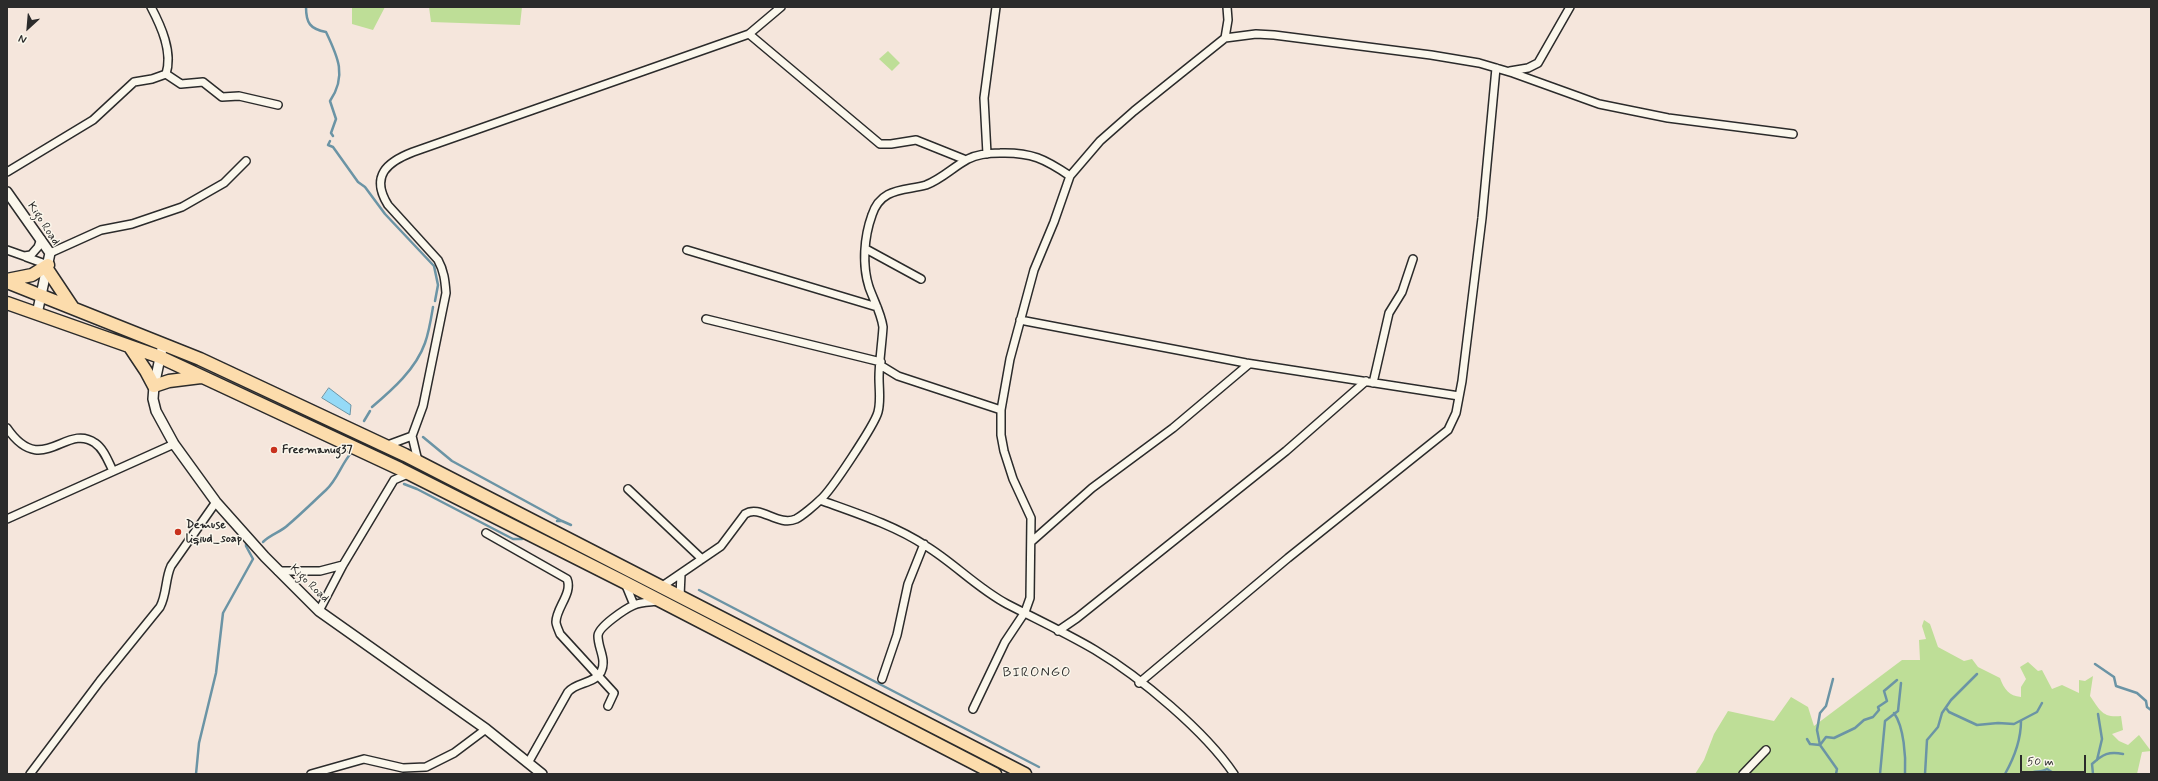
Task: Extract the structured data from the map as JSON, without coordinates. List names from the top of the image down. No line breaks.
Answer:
{"streets":{"street":["Kigo Road"]},"districts":["BIRONGO"],"places":["Freemanug37","Demuse liqiud_soap"],"scale_bar":"50 m","north":"bottom left"}
